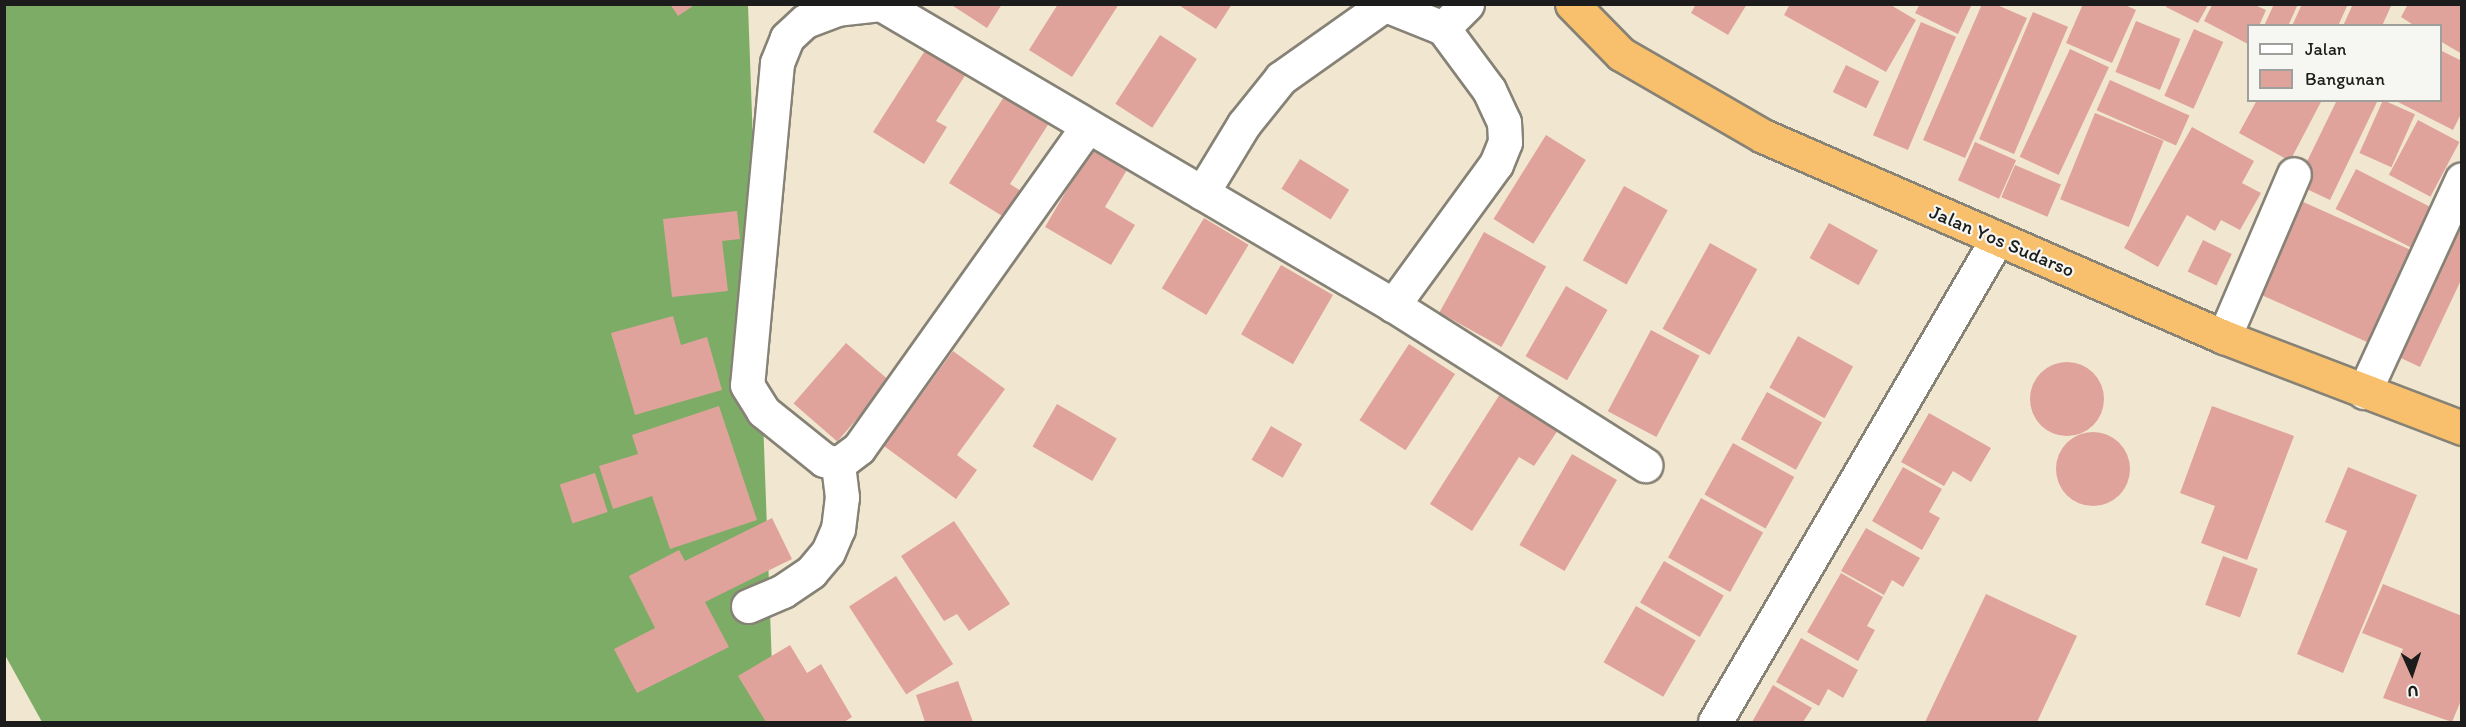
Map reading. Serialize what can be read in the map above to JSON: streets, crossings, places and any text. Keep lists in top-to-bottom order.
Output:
{
  "streets": {
    "highway": ["Jalan Yos Sudarso"]
  },
  "legend": ["Jalan", "Bangunan"],
  "north": "bottom"
}
